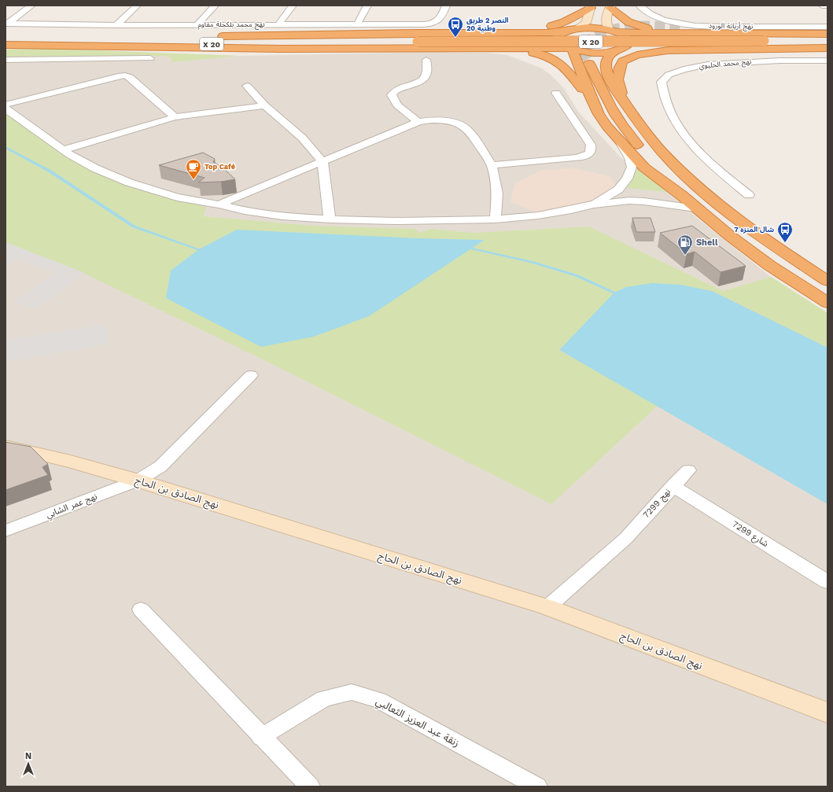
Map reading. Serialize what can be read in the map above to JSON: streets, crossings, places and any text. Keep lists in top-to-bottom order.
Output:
{
  "streets": {
    "highway": ["X 20"],
    "street": [
      "نهج محمد بلكحلة مقاوم",
      "نهج أريانة الورود",
      "نهج محمد الحليوي",
      "نهج الصادق بن الحاج",
      "نهج 7299",
      "نهج عمر الشابي",
      "شارع 7299",
      "زنقة عبد العزيز الثعالبي"
    ]
  },
  "crossings": [
    ["نهج الصادق بن الحاج", "نهج 7299"],
    ["نهج الصادق بن الحاج", "نهج عمر الشابي"],
    ["نهج 7299", "شارع 7299"]
  ],
  "places": {
    "bus stop": ["النصر 2 طريق وطنية 20", "شال المنزه 7"],
    "cafe": ["Top Café"],
    "fuel station": ["Shell"]
  },
  "north": "top"
}
